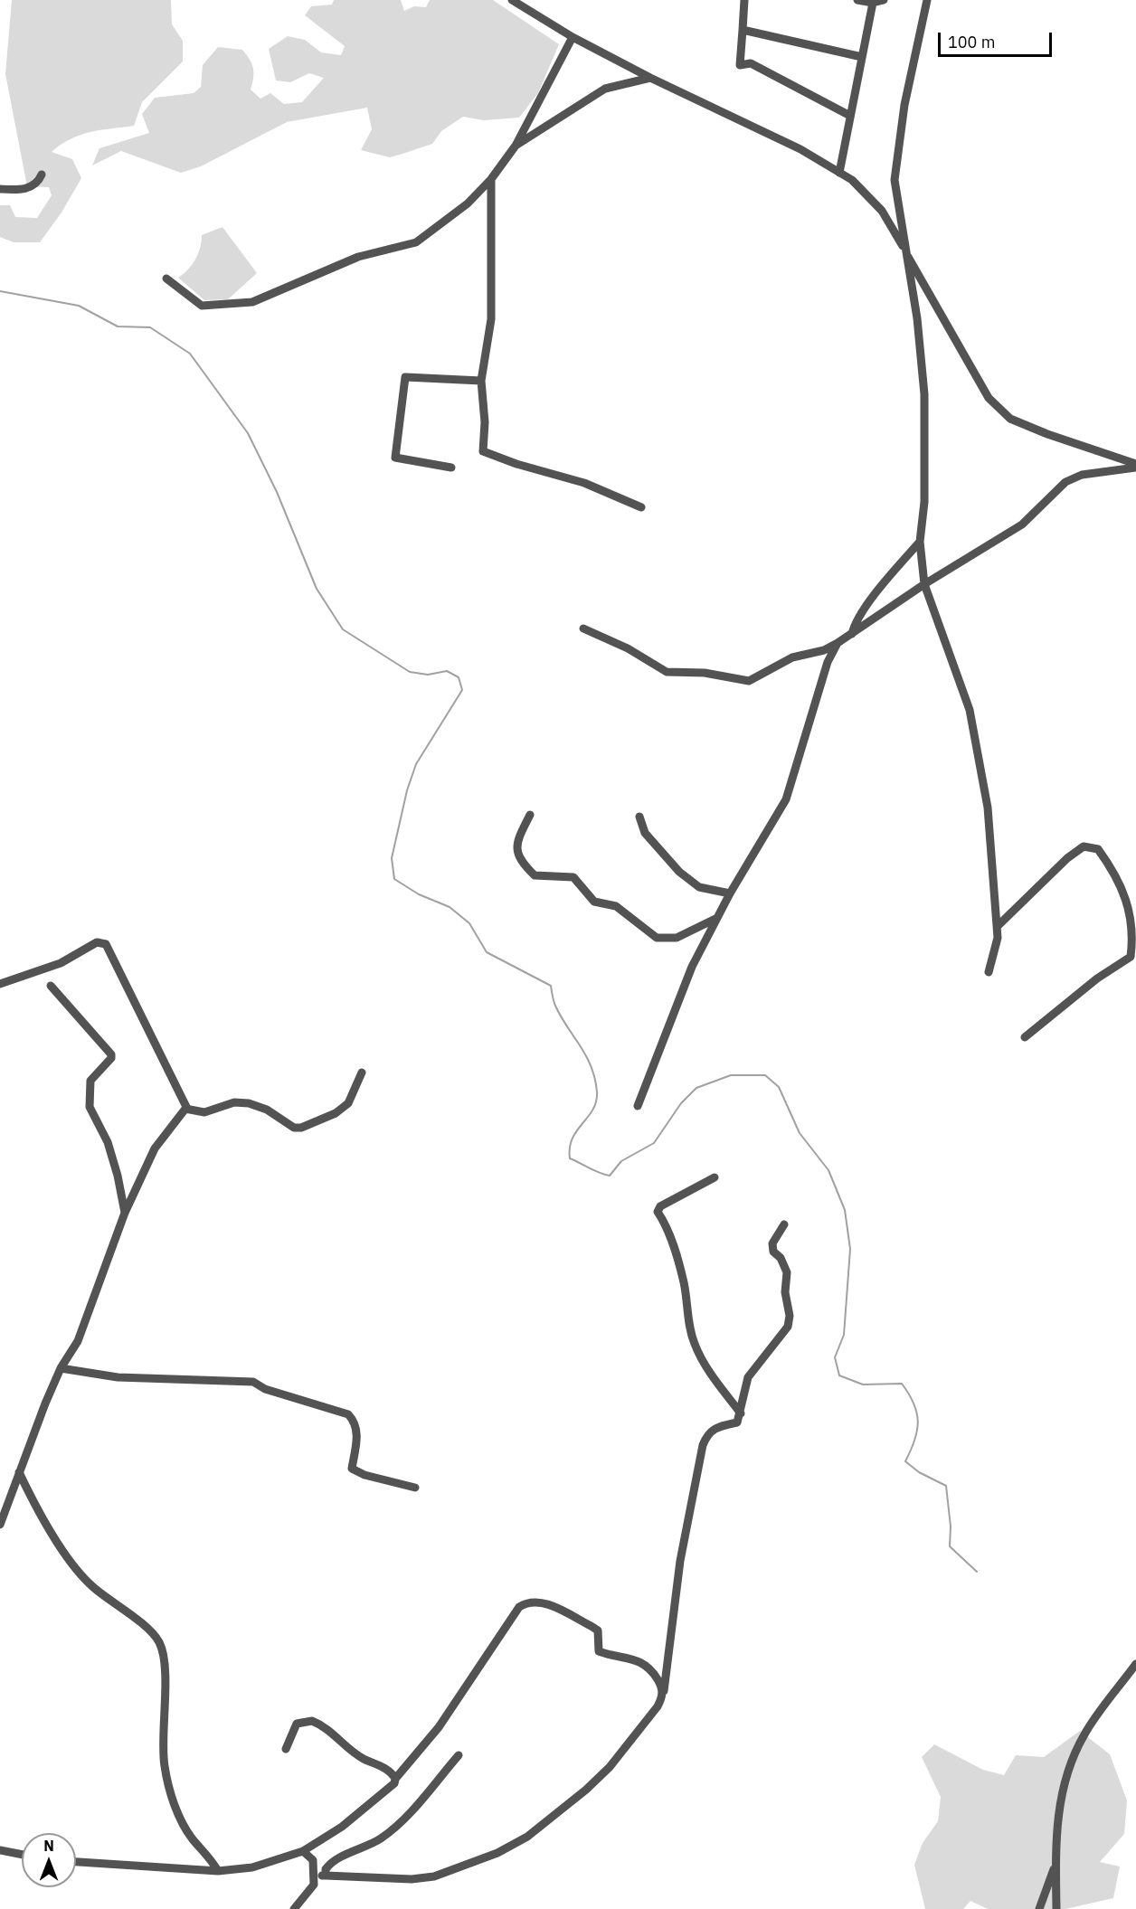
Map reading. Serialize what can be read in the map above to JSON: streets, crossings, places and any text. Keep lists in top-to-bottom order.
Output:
{
  "scale_bar": "100 m",
  "north": "top"
}
